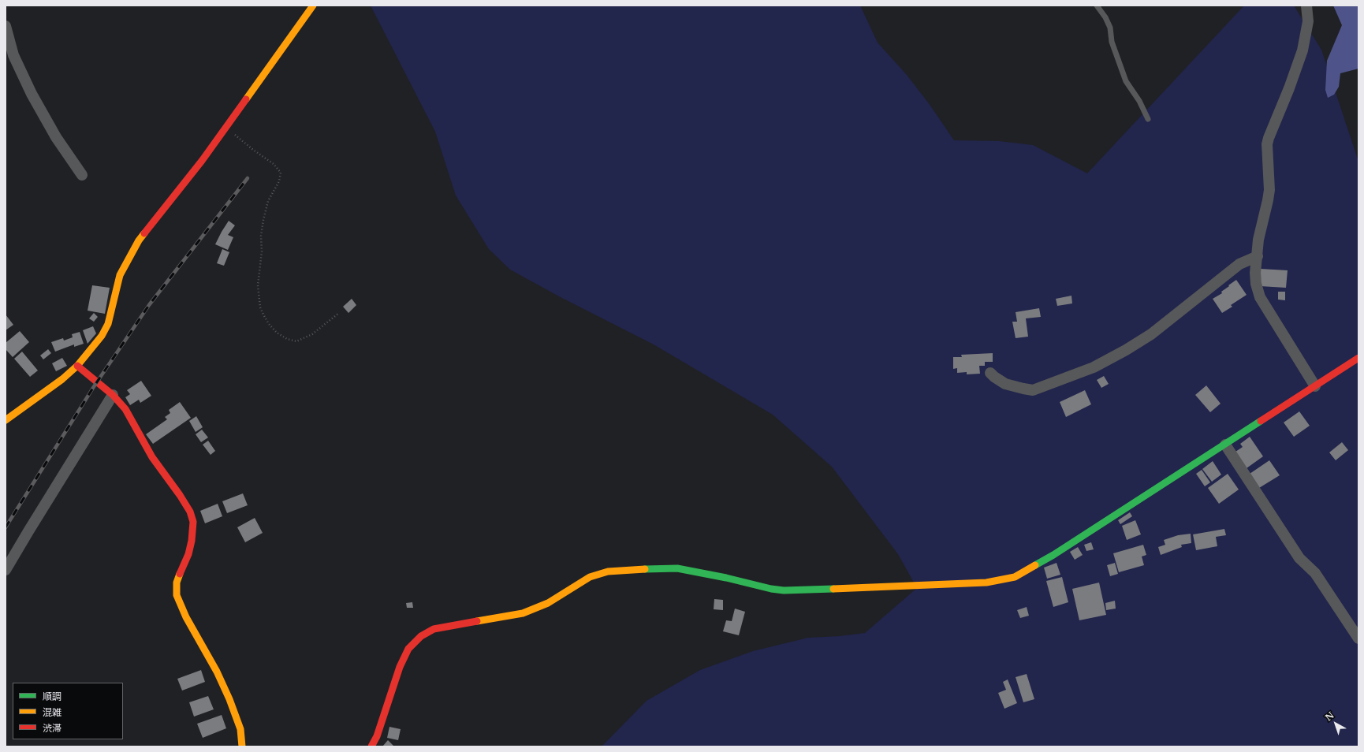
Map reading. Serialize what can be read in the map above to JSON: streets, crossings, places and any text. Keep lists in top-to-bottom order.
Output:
{
  "legend": ["順調", "混雑", "渋滞"],
  "north": "top left"
}
